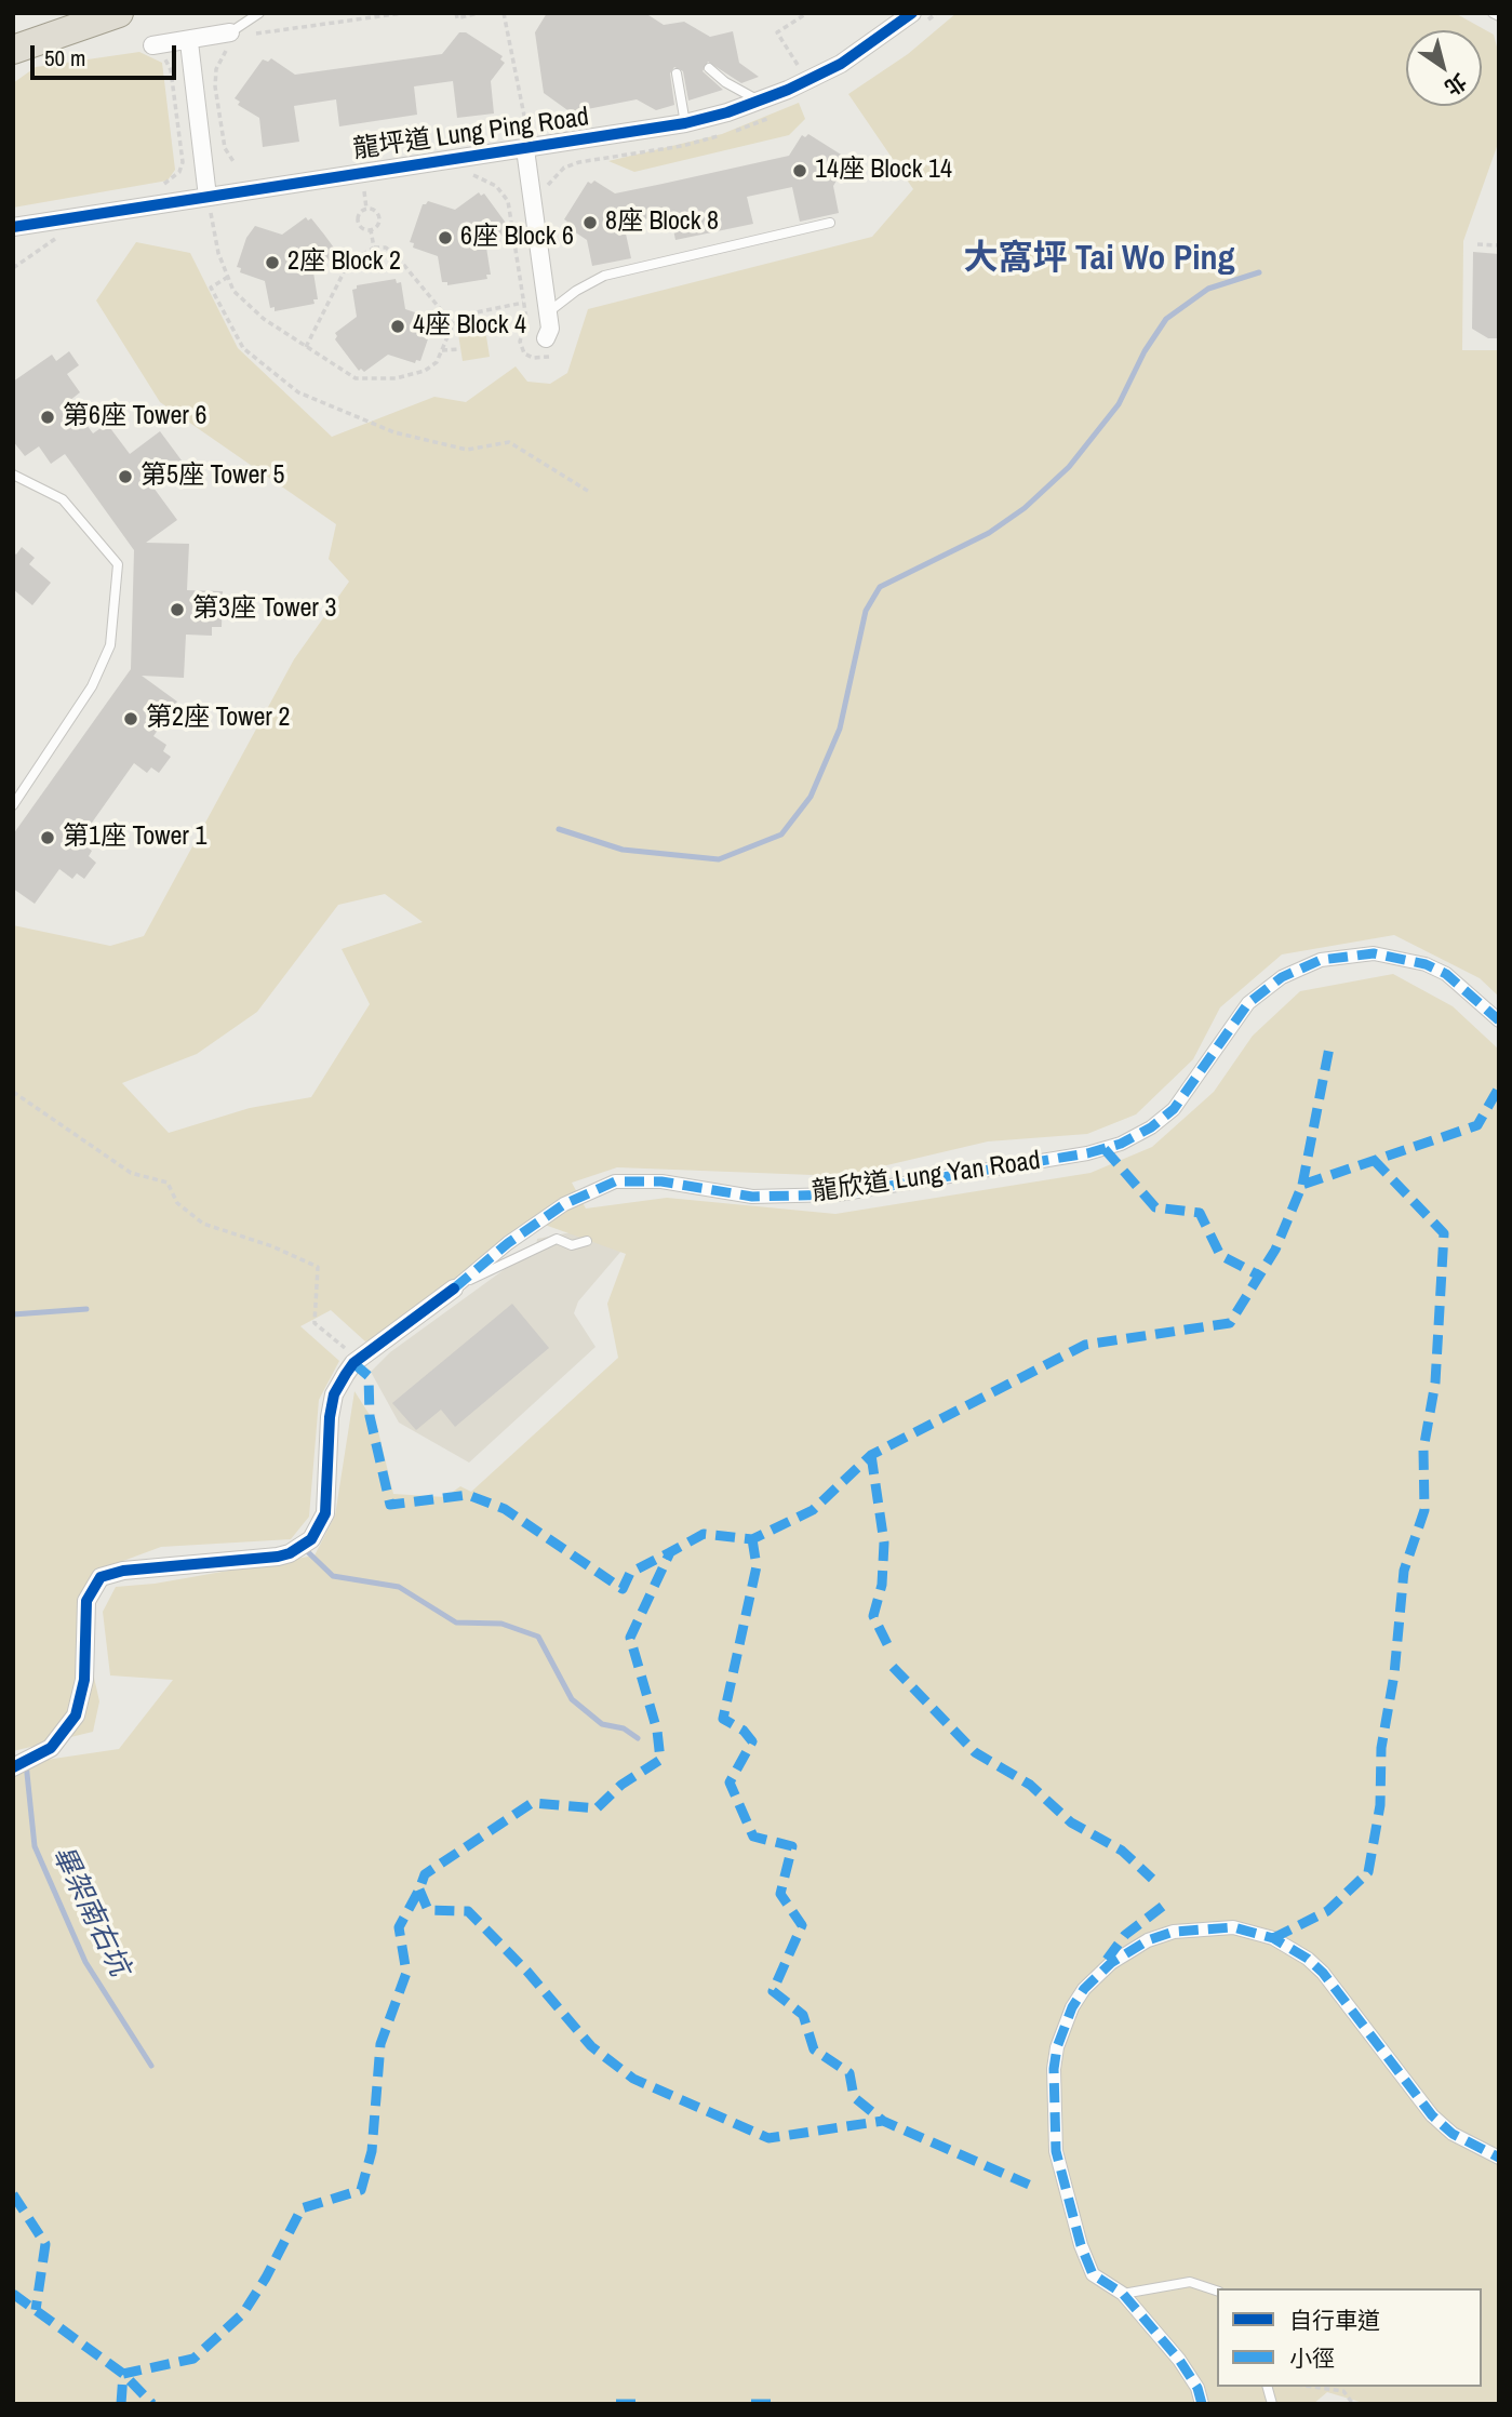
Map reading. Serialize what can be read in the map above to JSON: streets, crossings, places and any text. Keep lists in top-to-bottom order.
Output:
{
  "streets": {
    "street": ["龍坪道 Lung Ping Road", "龍欣道 Lung Yan Road"]
  },
  "districts": ["大窩坪 Tai Wo Ping"],
  "water": ["畢架南右坑"],
  "places": [
    "14座 Block 14",
    "8座 Block 8",
    "6座 Block 6",
    "2座 Block 2",
    "4座 Block 4",
    "第6座 Tower 6",
    "第5座 Tower 5",
    "第3座 Tower 3",
    "第2座 Tower 2",
    "第1座 Tower 1"
  ],
  "legend": ["自行車道", "小徑"],
  "scale_bar": "50 m",
  "north": "bottom right"
}
